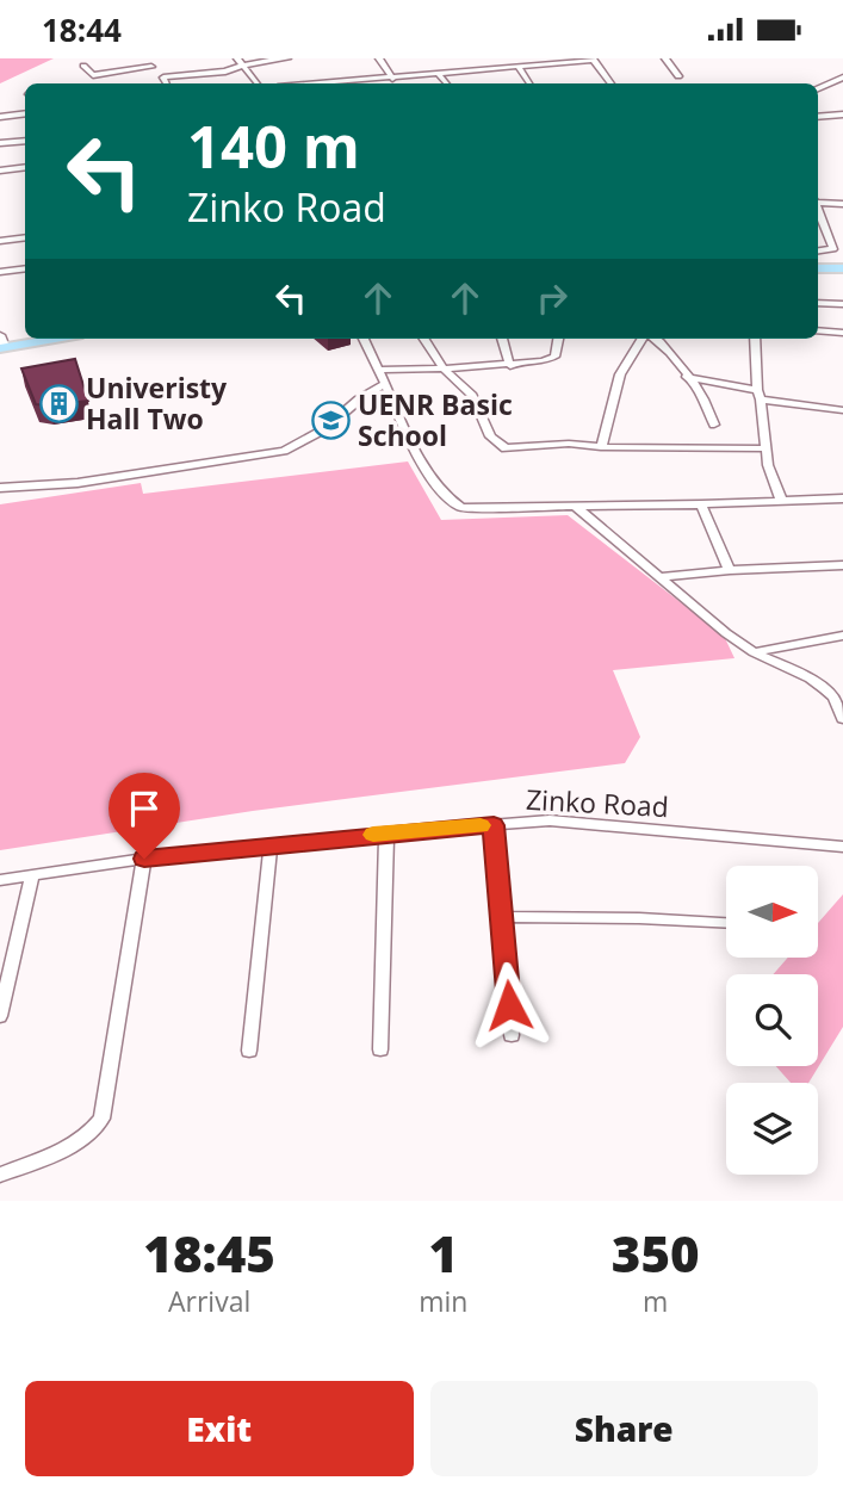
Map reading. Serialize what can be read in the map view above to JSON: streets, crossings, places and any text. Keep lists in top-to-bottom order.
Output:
{
  "streets": {
    "street": ["Zinko Road"]
  },
  "places": {
    "building": ["Univeristy Hall Two"],
    "school or university": ["UENR Basic School"]
  },
  "north": "right",
  "page": {
    "status": "18:44",
    "turn": ["140 m", "Zinko Road"],
    "eta": [
      "18:45",
      "Arrival",
      "1",
      "min",
      "350",
      "m"
    ],
    "buttons": ["Exit", "Share"]
  }
}
